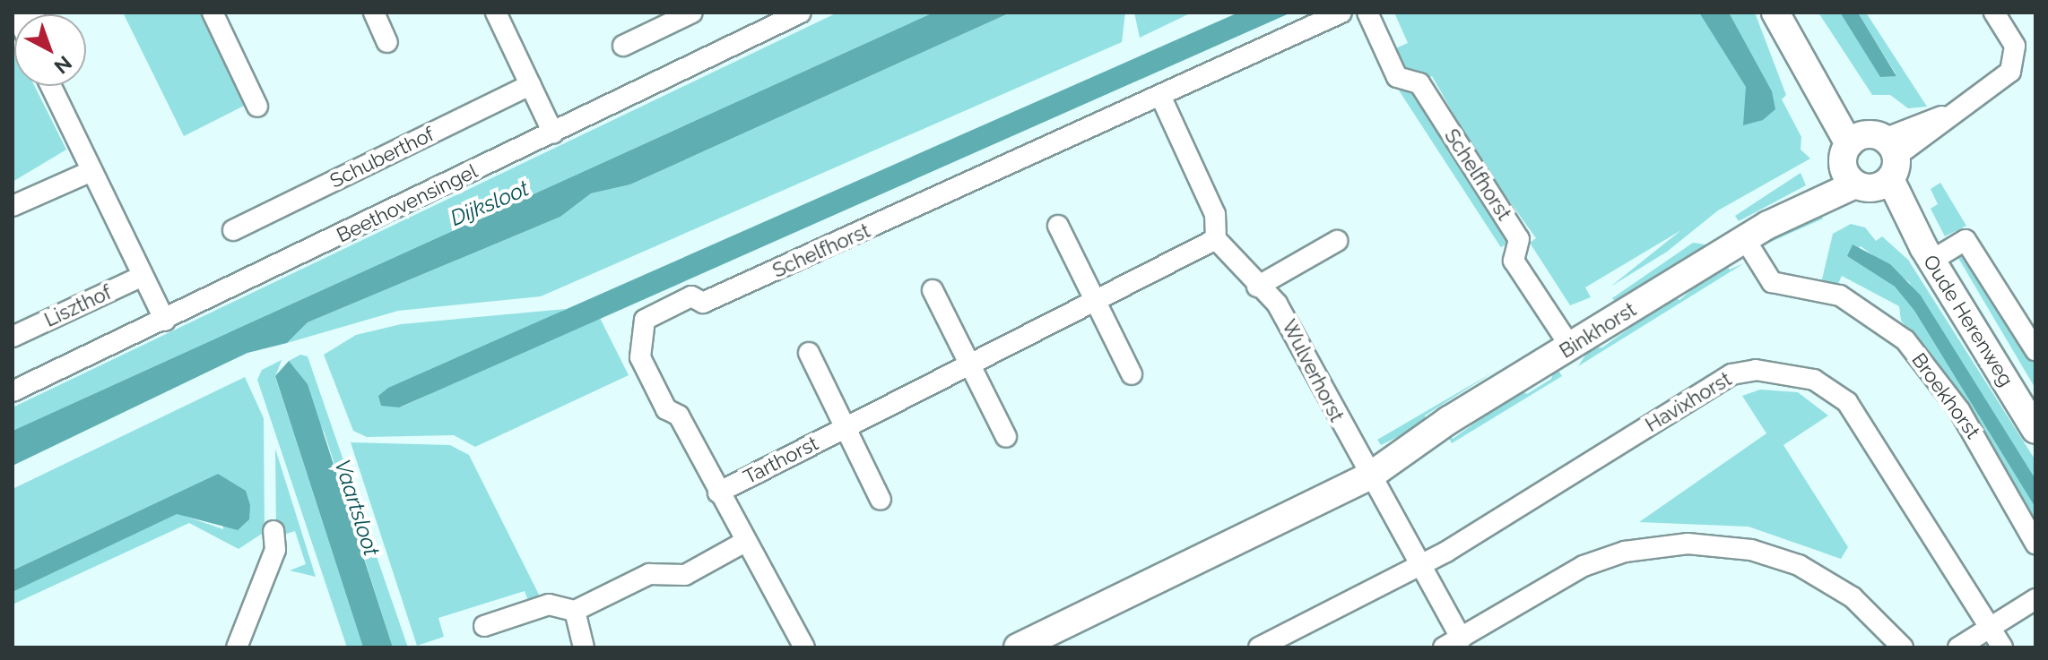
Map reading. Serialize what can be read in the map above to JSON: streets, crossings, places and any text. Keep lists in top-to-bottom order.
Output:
{
  "streets": {
    "street": [
      "Schuberthof",
      "Schelfhorst",
      "Beethovensingel",
      "Liszthof",
      "Oude Herenweg",
      "Binkhorst",
      "Wulverhorst",
      "Broekhorst",
      "Havixhorst",
      "Tarthorst"
    ]
  },
  "crossings": [
    ["Schelfhorst", "Binkhorst"],
    ["Schelfhorst", "Tarthorst"],
    ["Oude Herenweg", "Binkhorst"],
    ["Binkhorst", "Wulverhorst"],
    ["Binkhorst", "Broekhorst"],
    ["Wulverhorst", "Tarthorst"]
  ],
  "water": ["Dijksloot", "Vaartsloot"],
  "north": "bottom right"
}
